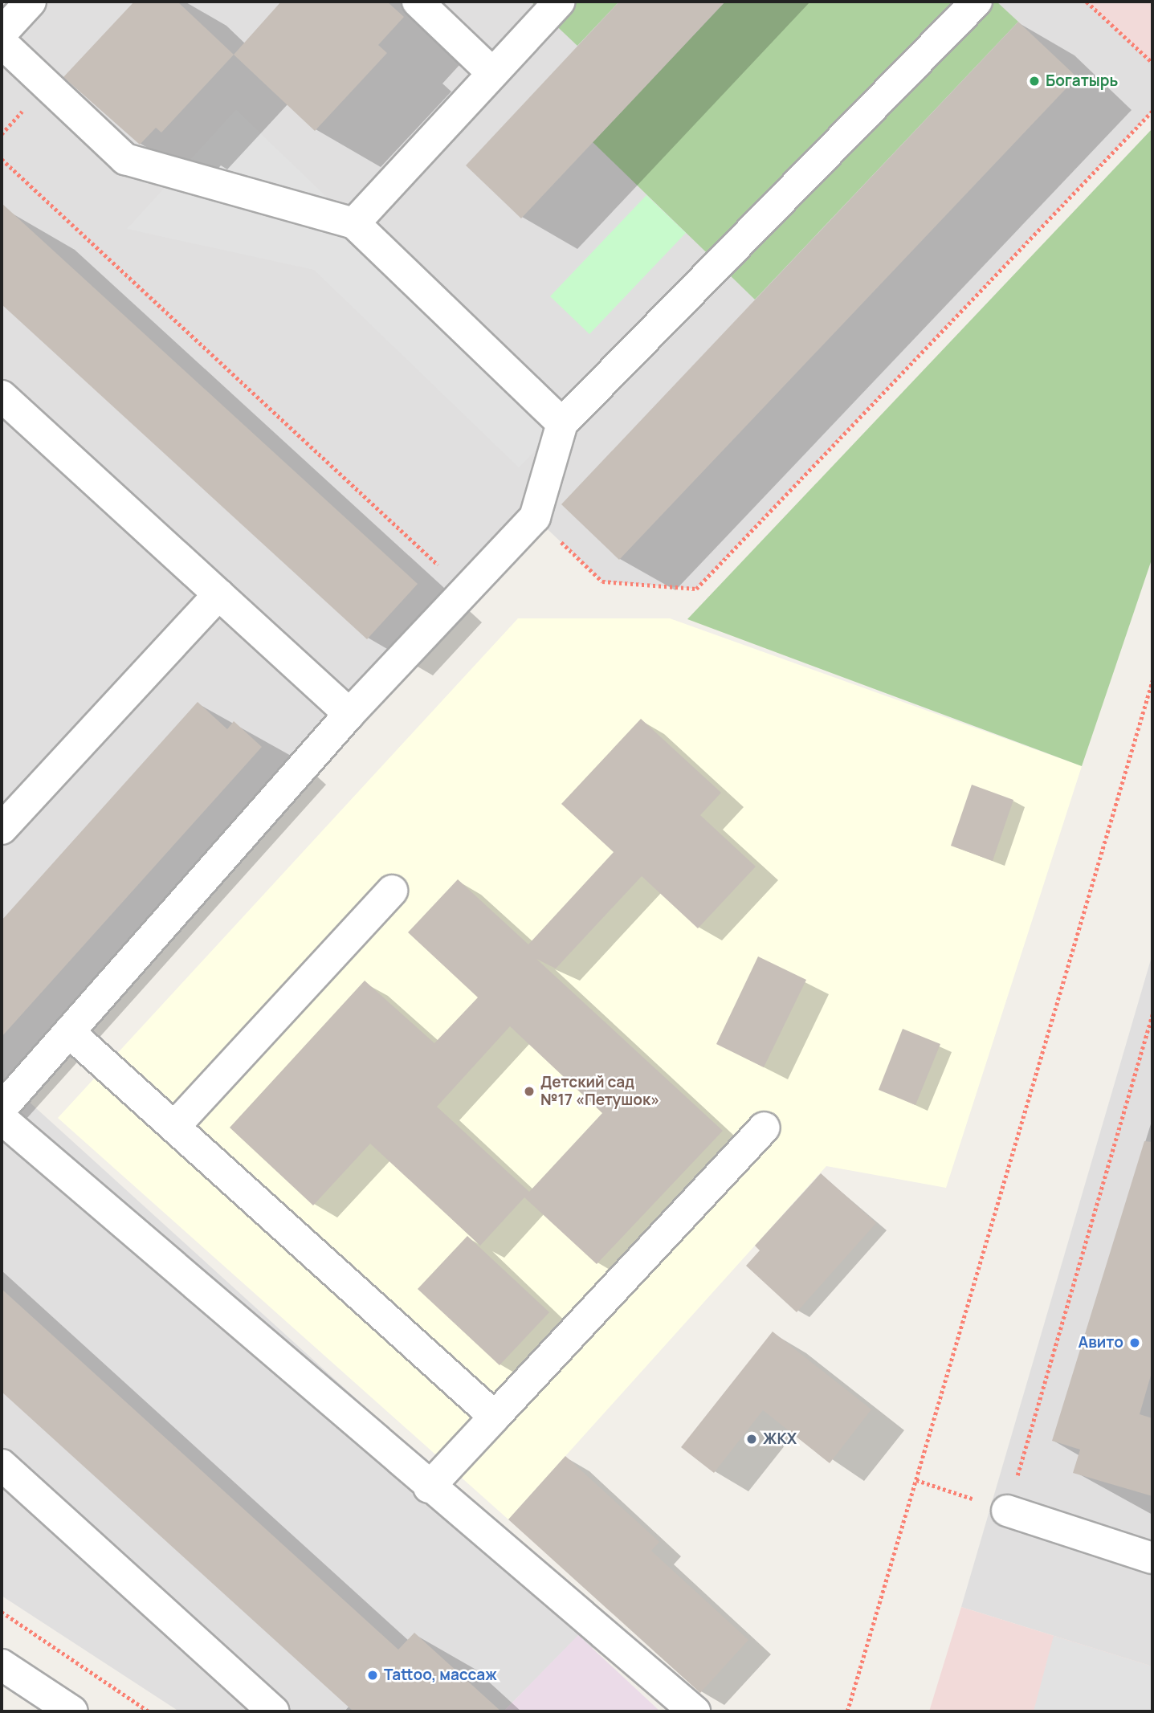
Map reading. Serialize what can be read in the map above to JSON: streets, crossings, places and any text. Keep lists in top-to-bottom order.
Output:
{
  "places": [
    "Богатырь",
    "Детский сад №17 «Петушок»",
    "Авито",
    "ЖКХ",
    "Tattoo, массаж"
  ]
}
